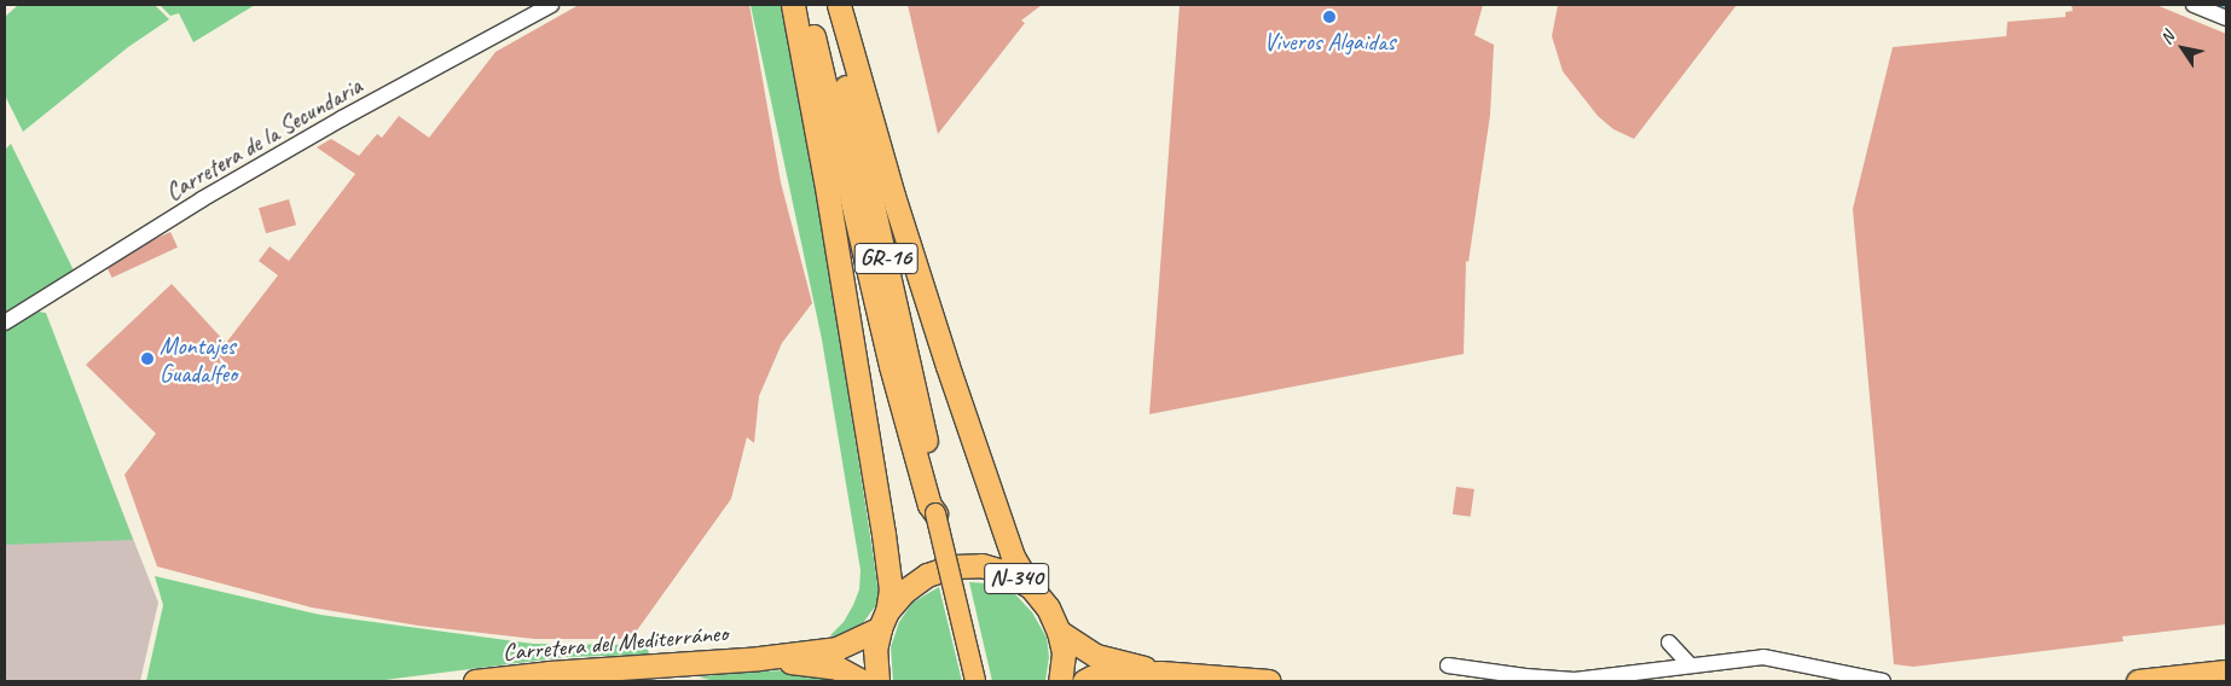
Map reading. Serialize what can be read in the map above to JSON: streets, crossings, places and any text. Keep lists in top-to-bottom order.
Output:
{
  "streets": {
    "highway": ["GR-16", "N-340", "Carretera del Mediterráneo"],
    "street": ["Carretera de la Secundaria"]
  },
  "crossings": [
    ["N-340", "Carretera del Mediterráneo"]
  ],
  "places": ["Viveros Algaidas", "Montajes Guadalfeo"],
  "north": "top left"
}
